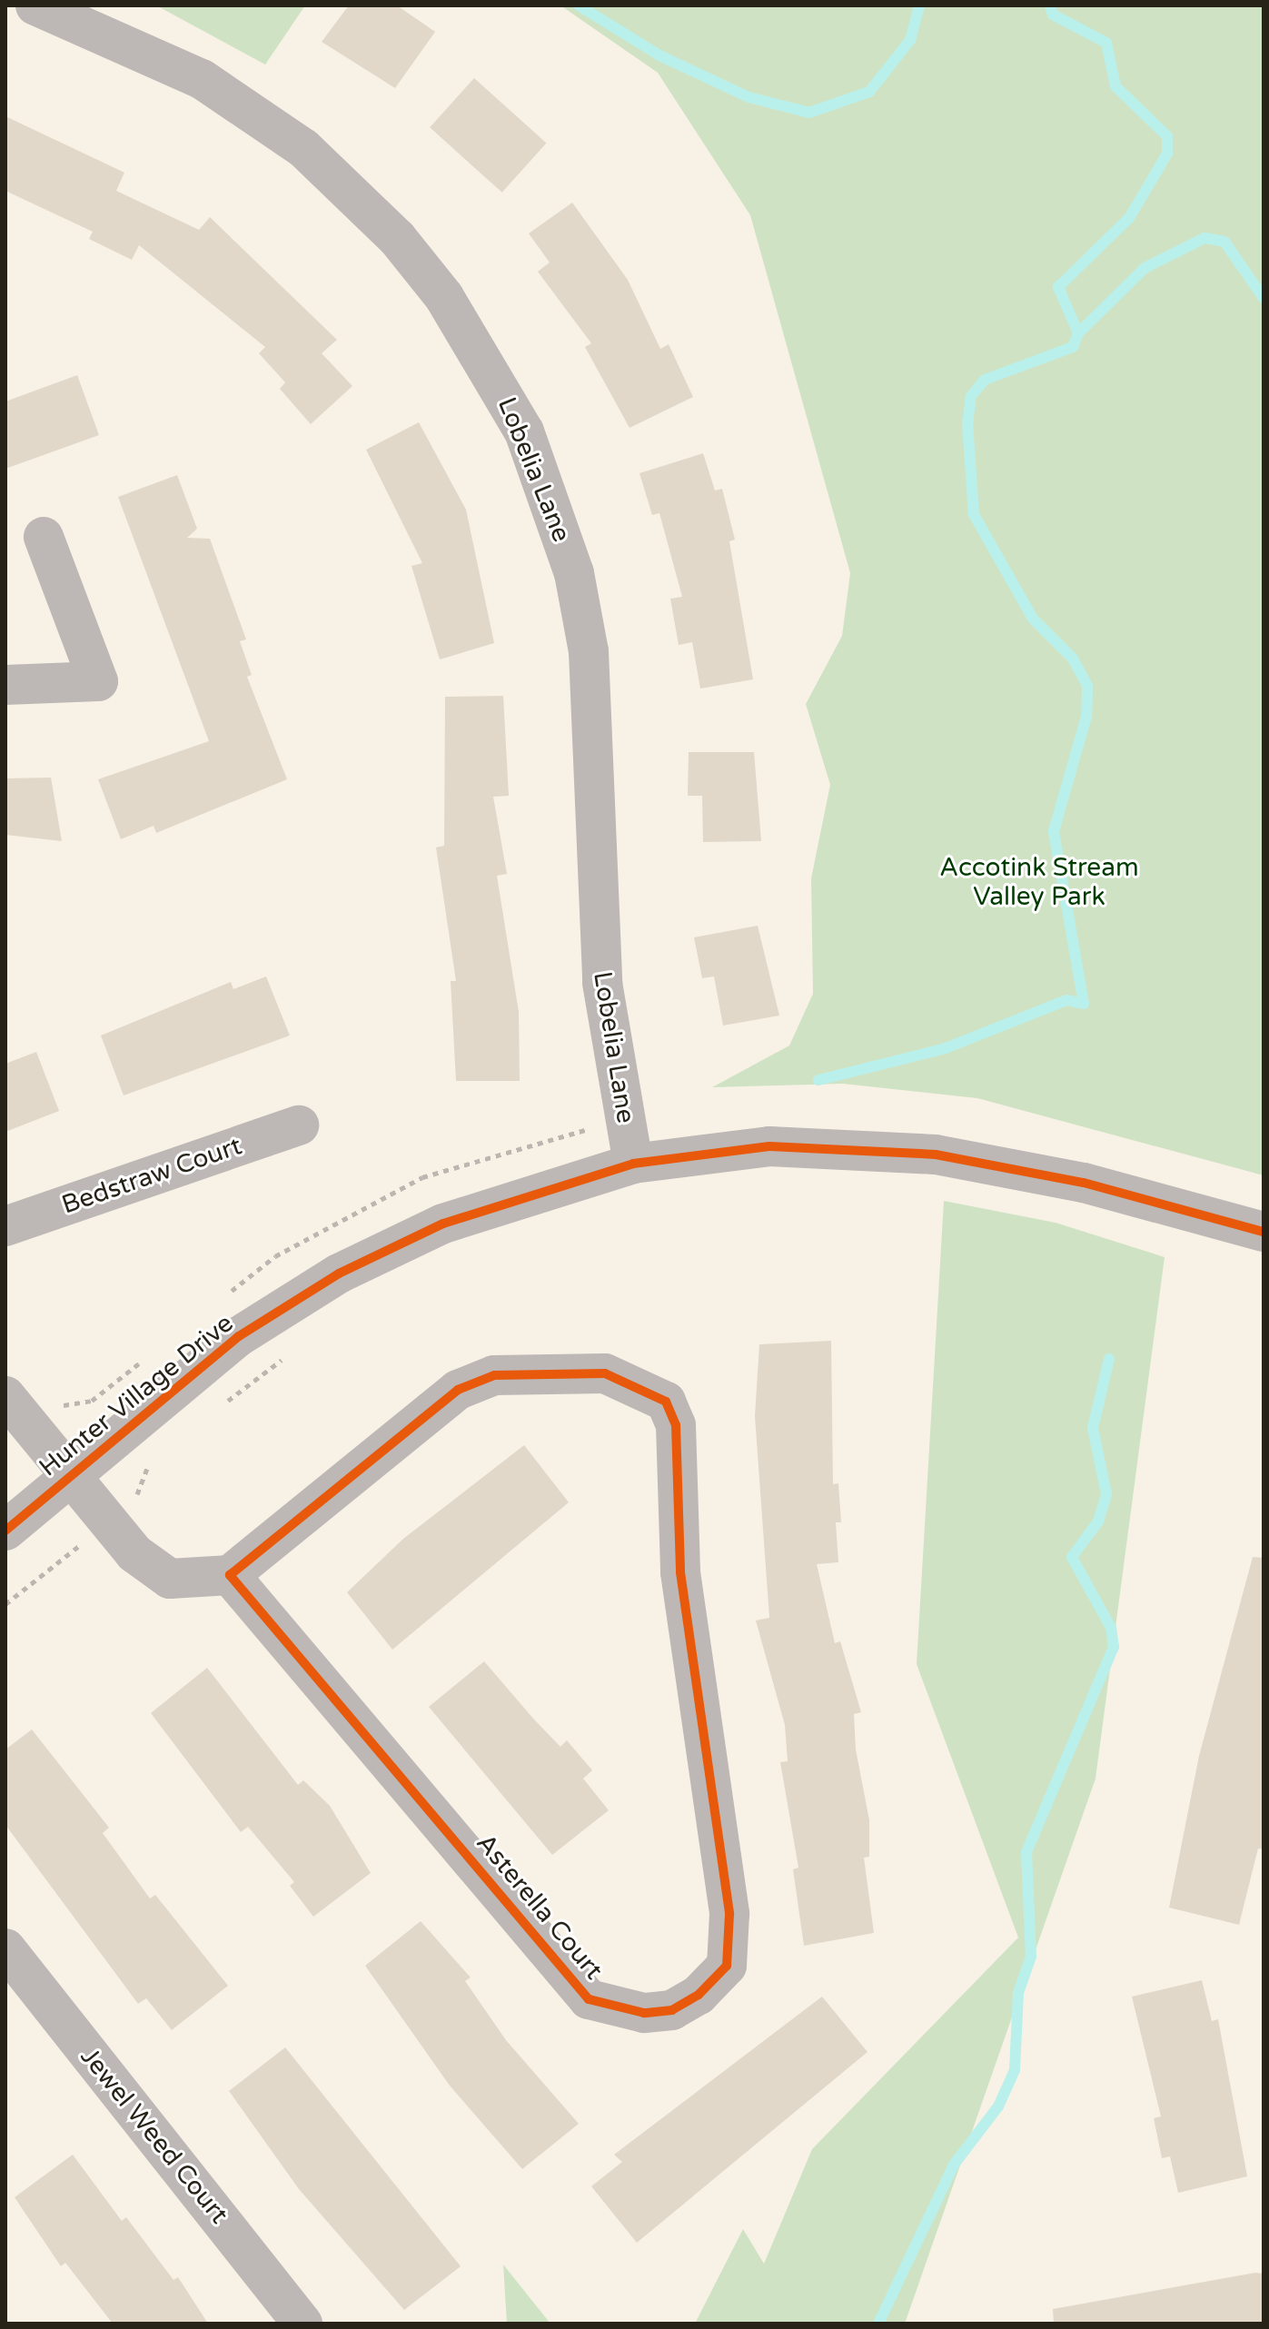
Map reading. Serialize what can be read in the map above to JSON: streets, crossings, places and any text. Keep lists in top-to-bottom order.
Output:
{
  "streets": {
    "street": [
      "Lobelia Lane",
      "Bedstraw Court",
      "Hunter Village Drive",
      "Asterella Court",
      "Jewel Weed Court"
    ]
  },
  "crossings": [
    ["Lobelia Lane", "Hunter Village Drive"]
  ],
  "parks": ["Accotink Stream Valley Park"]
}
